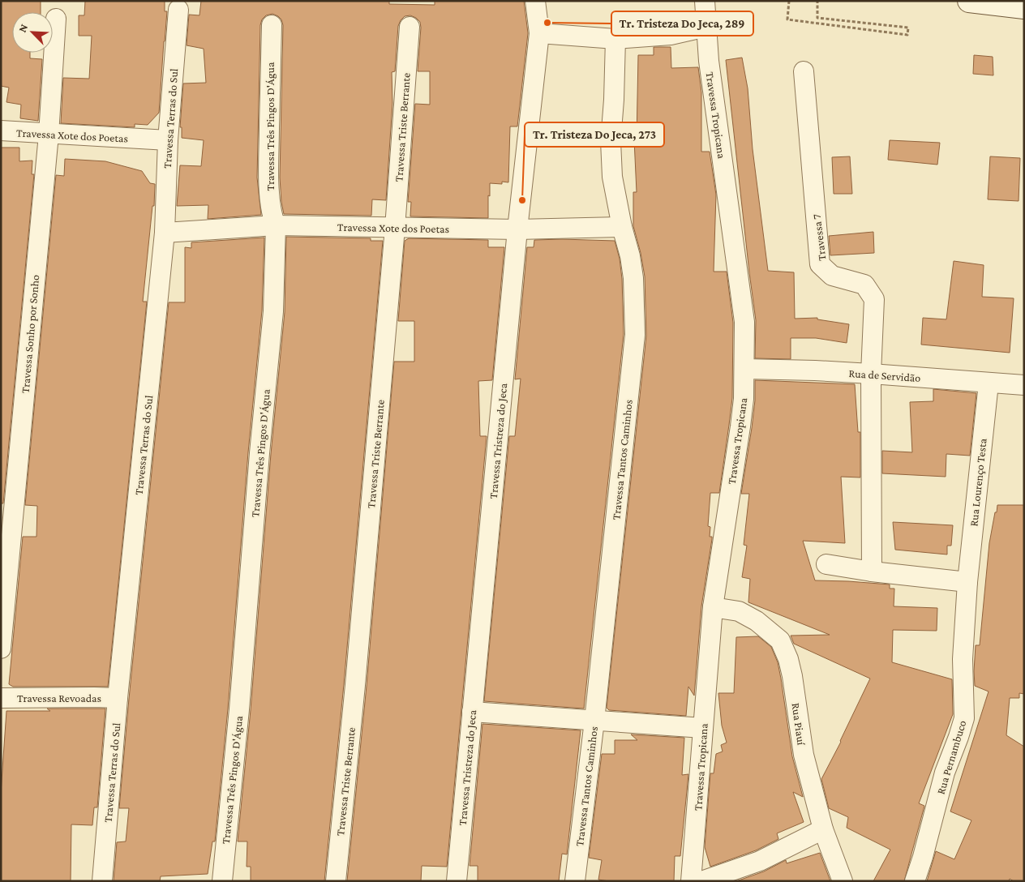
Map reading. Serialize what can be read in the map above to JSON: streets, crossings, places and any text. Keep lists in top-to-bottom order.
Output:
{
  "streets": {
    "street": [
      "Travessa Tropicana",
      "Travessa Terras do Sul",
      "Travessa Três Pingos D'Água",
      "Travessa Triste Berrante",
      "Travessa Xote dos Poetas",
      "Travessa 7",
      "Travessa Sonho por Sonho",
      "Rua de Servidão",
      "Travessa Tristreza do Jeca",
      "Travessa Tantos Caminhos",
      "Rua Lourenço Testa",
      "Travessa Revoadas",
      "Rua Piauí",
      "Rua Pernambuco"
    ]
  },
  "crossings": [
    ["Travessa Tropicana", "Rua de Servidão"],
    ["Travessa Tropicana", "Rua Piauí"],
    ["Travessa Terras do Sul", "Travessa Xote dos Poetas"],
    ["Travessa Terras do Sul", "Travessa Revoadas"],
    ["Travessa Três Pingos D'Água", "Travessa Xote dos Poetas"],
    ["Travessa Triste Berrante", "Travessa Xote dos Poetas"],
    ["Travessa Xote dos Poetas", "Travessa Sonho por Sonho"],
    ["Travessa Xote dos Poetas", "Travessa Tristreza do Jeca"],
    ["Travessa Xote dos Poetas", "Travessa Tantos Caminhos"],
    ["Travessa 7", "Rua de Servidão"],
    ["Rua de Servidão", "Rua Lourenço Testa"],
    ["Rua Lourenço Testa", "Rua Pernambuco"]
  ],
  "places": ["Tr. Tristeza Do Jeca, 289", "Tr. Tristeza Do Jeca, 273"],
  "north": "top left"
}
